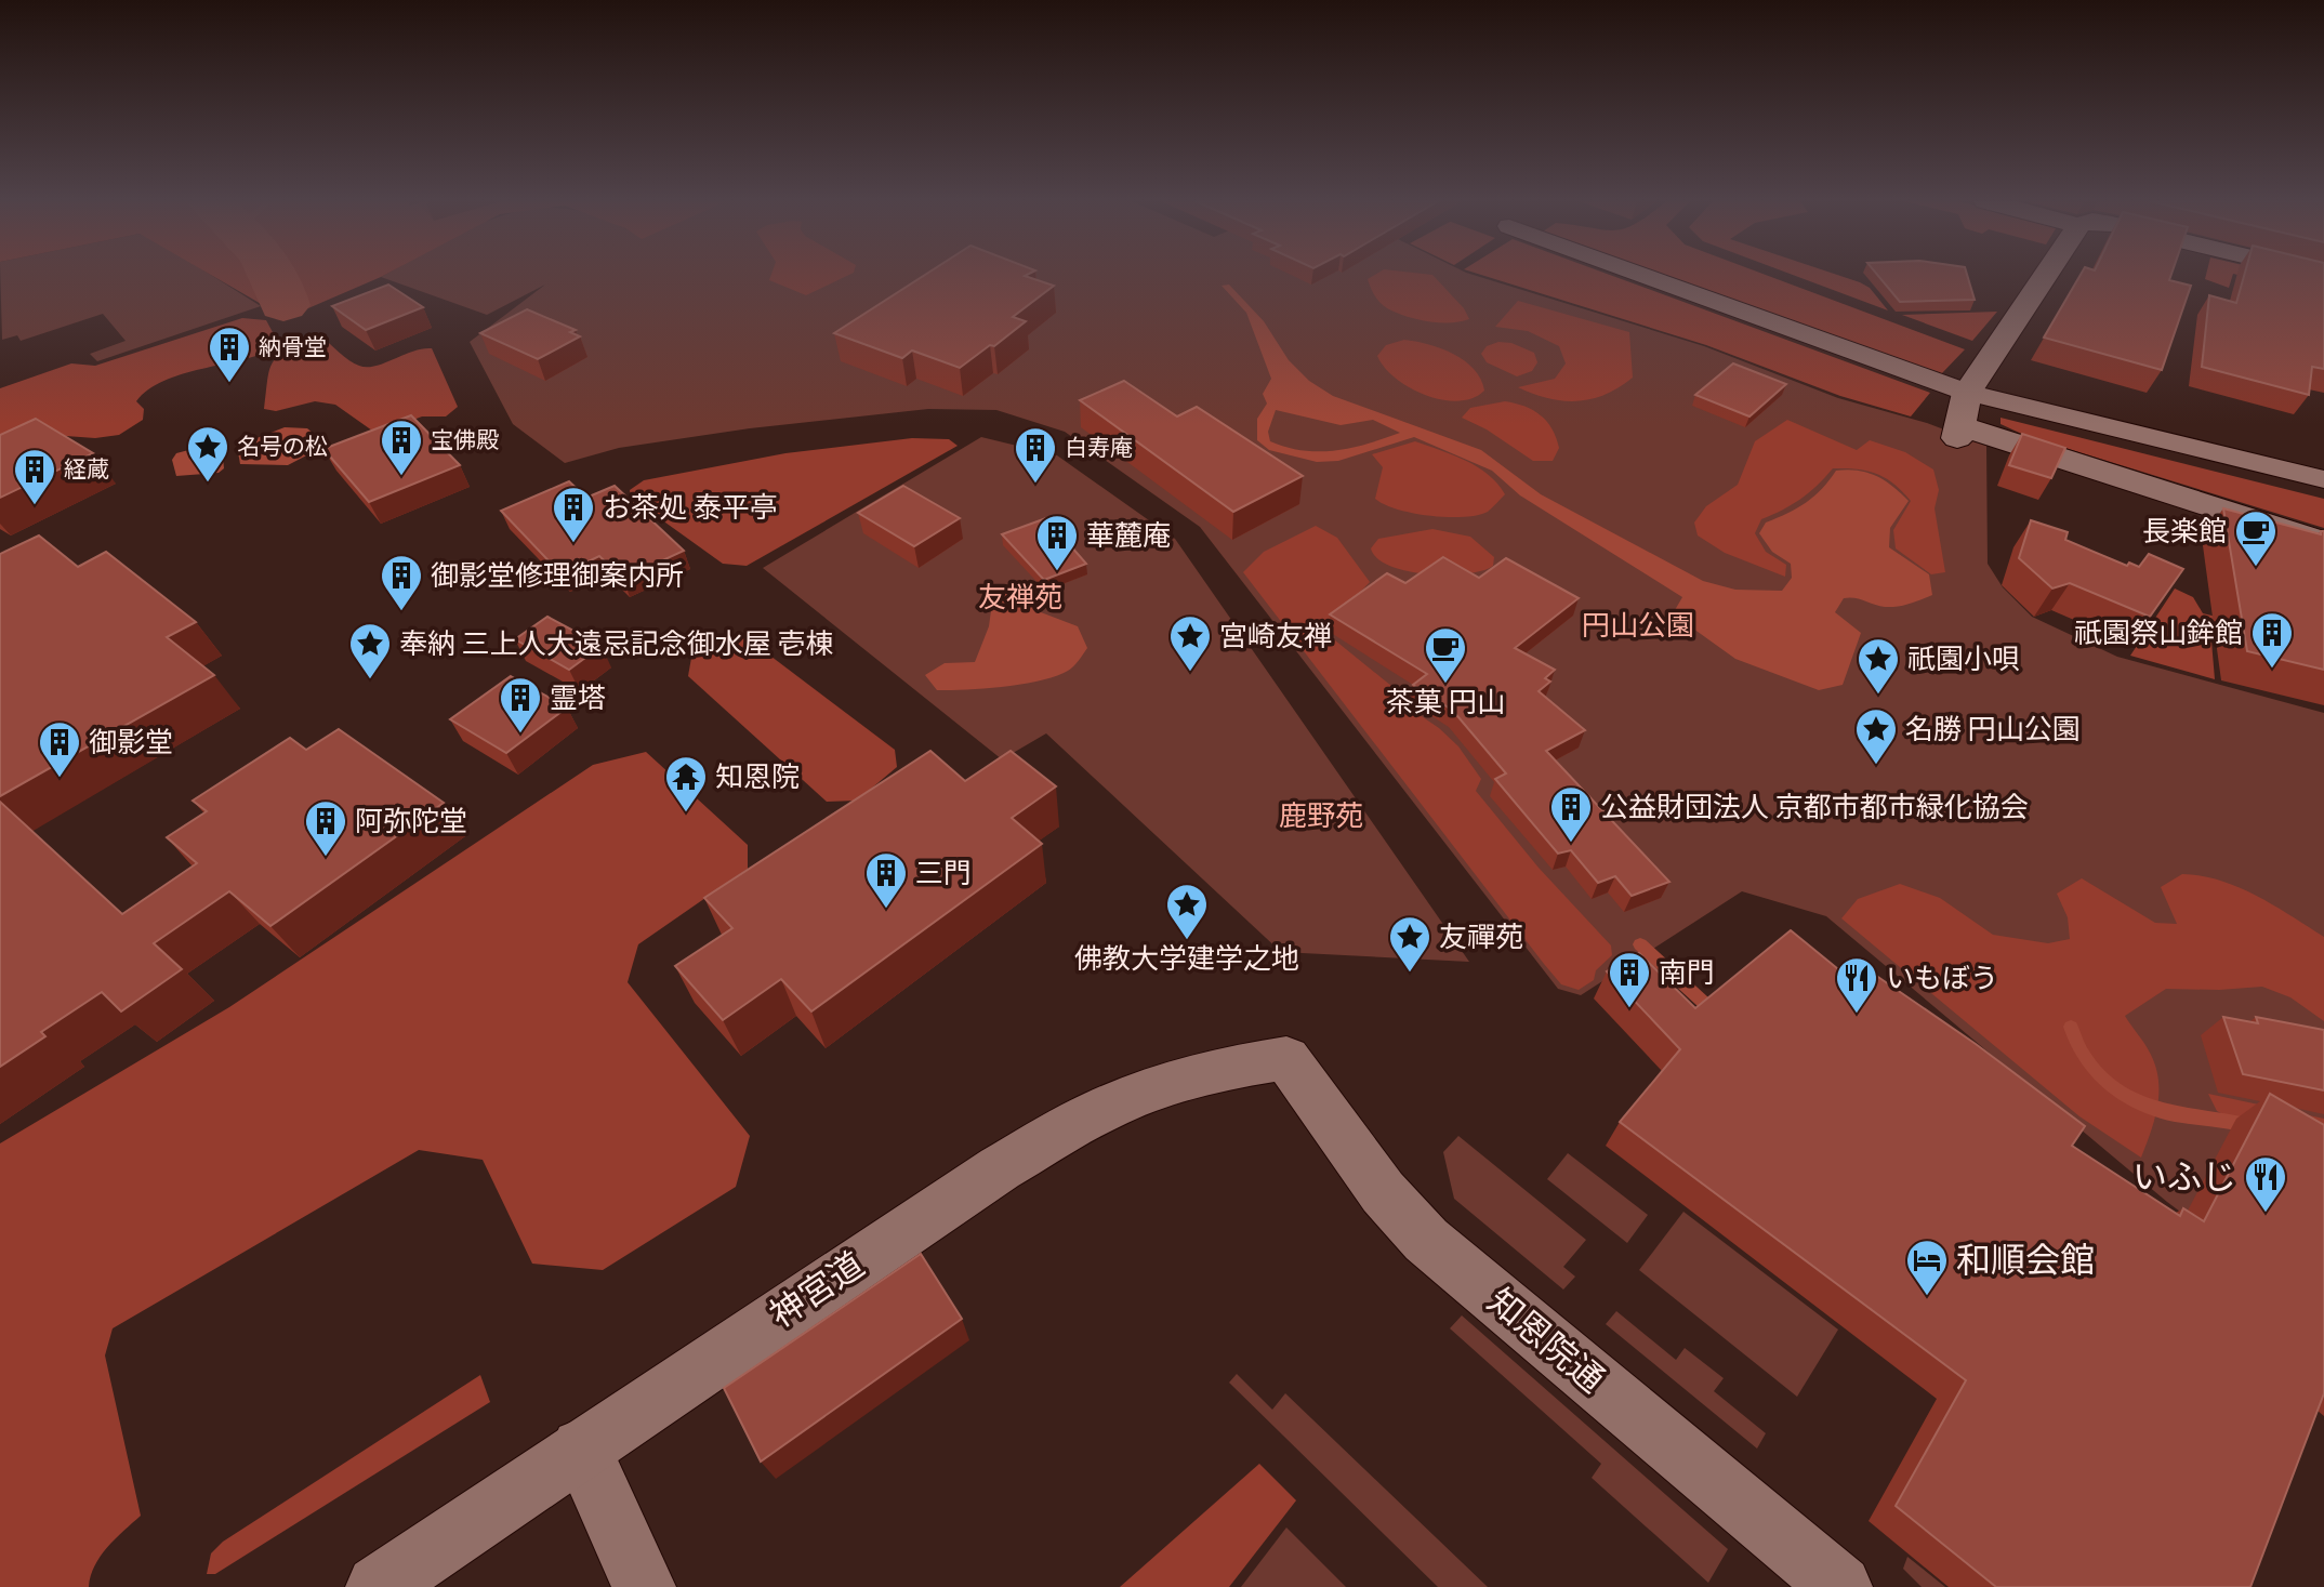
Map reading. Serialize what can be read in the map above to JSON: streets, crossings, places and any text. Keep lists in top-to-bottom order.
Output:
{
  "streets": {
    "street": ["神宮道", "知恩院通"]
  },
  "crossings": [
    ["神宮道", "知恩院通"]
  ],
  "parks": ["友禅苑", "円山公園", "鹿野苑"],
  "places": {
    "building": [
      "納骨堂",
      "宝佛殿",
      "白寿庵",
      "経蔵",
      "お茶処 泰平亭",
      "華麓庵",
      "御影堂修理御案内所",
      "祇園祭山鉾館",
      "霊塔",
      "御影堂",
      "公益財団法人 京都市都市緑化協会",
      "阿弥陀堂",
      "三門",
      "南門"
    ],
    "place": [
      "名号の松",
      "宮崎友禅",
      "奉納 三上人大遠忌記念御水屋 壱棟",
      "祇園小唄",
      "名勝 円山公園",
      "佛教大学建学之地",
      "友禪苑"
    ],
    "cafe": ["長楽館", "茶菓 円山"],
    "temple": ["知恩院"],
    "restaurant": ["いもぼう", "いふじ"],
    "hotel": ["和順会館"]
  }
}
